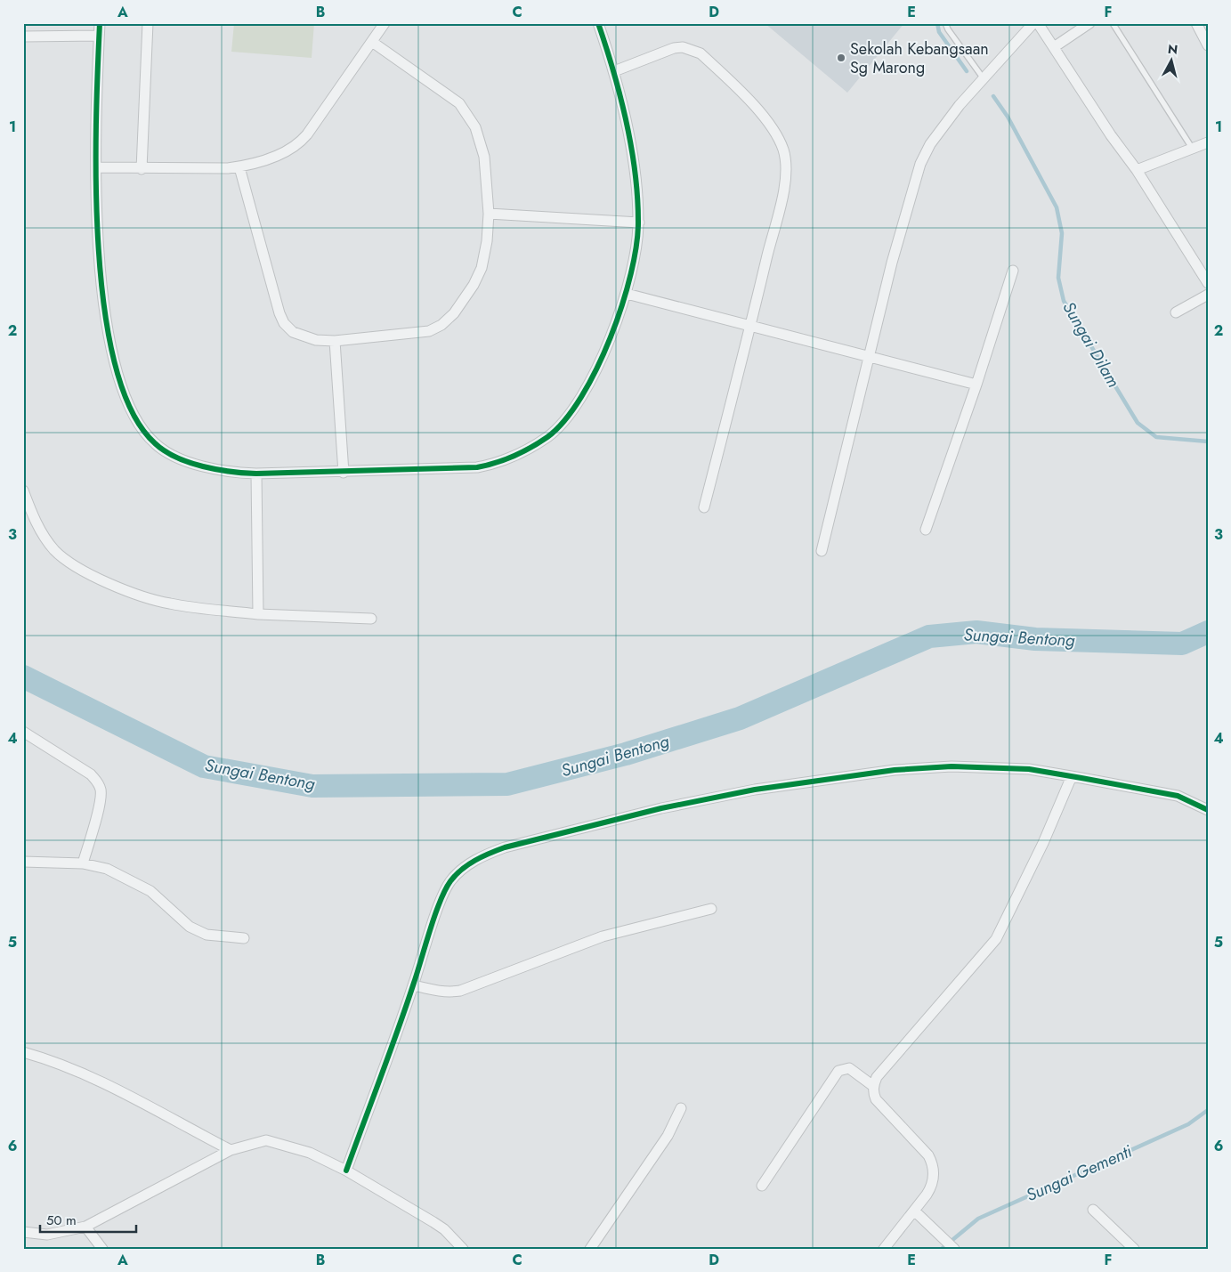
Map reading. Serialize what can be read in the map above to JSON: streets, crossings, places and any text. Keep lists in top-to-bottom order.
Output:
{
  "water": ["Sungai Dilam", "Sungai Bentong", "Sungai Gementi"],
  "places": ["Sekolah Kebangsaan Sg Marong"],
  "scale_bar": "50 m",
  "north": "top",
  "grid": {
    "columns": [
      "A",
      "B",
      "C",
      "D",
      "E",
      "F"
    ],
    "rows": [
      "1",
      "2",
      "3",
      "4",
      "5",
      "6"
    ]
  }
}
